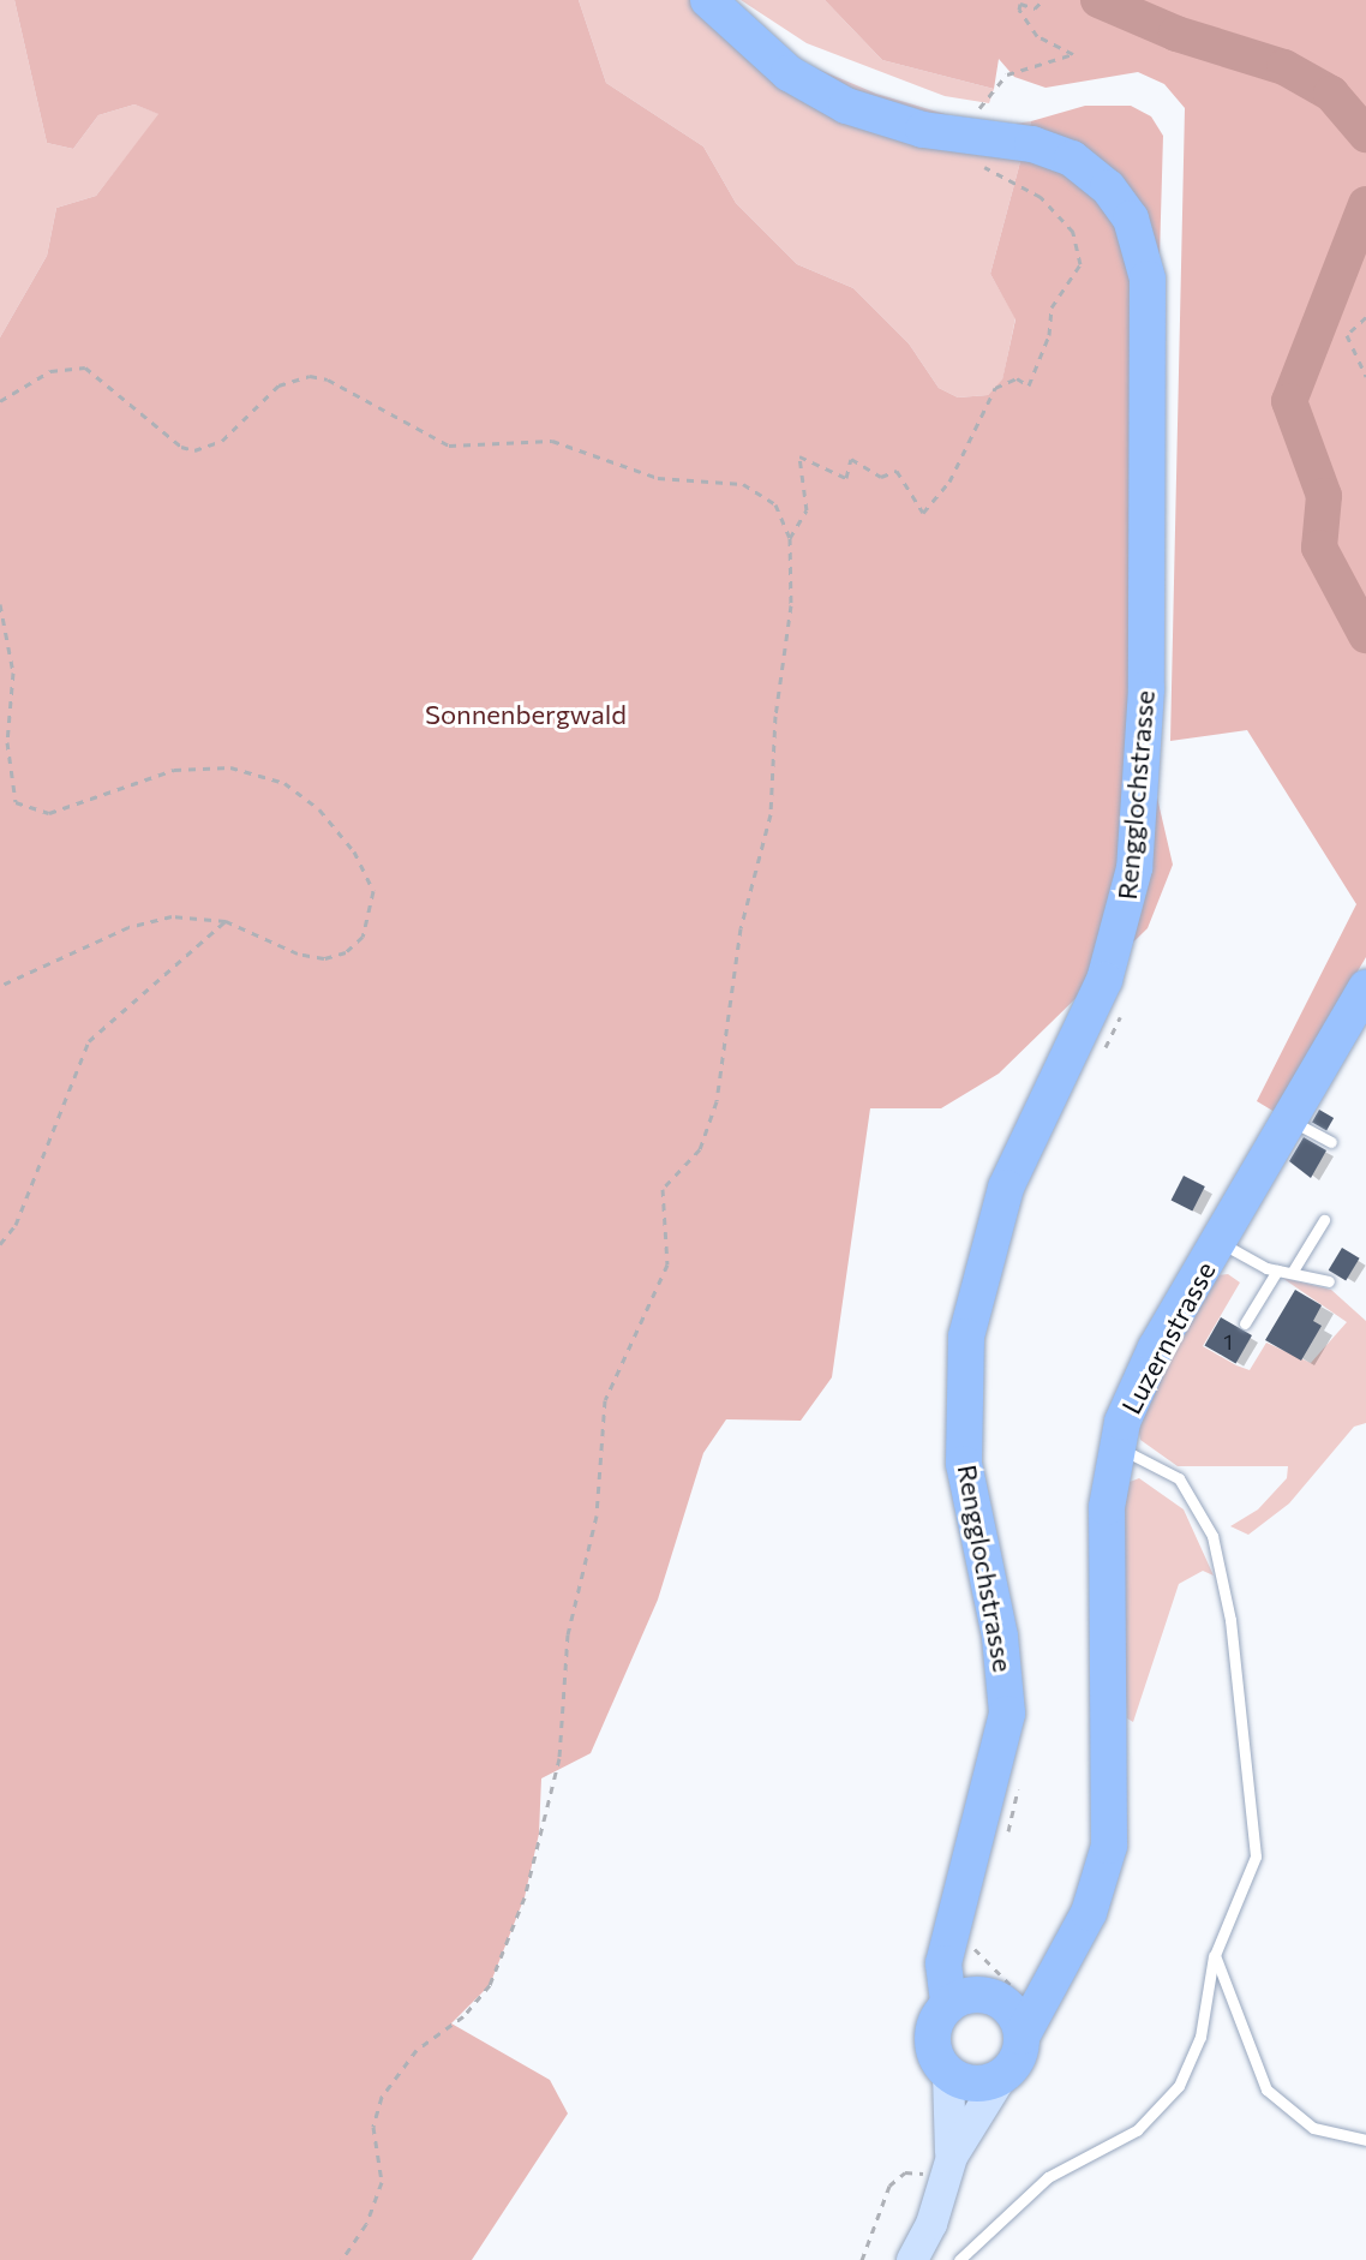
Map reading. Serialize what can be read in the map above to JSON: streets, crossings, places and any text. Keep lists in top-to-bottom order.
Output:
{
  "streets": {
    "main road": ["Rengglochstrasse", "Luzernstrasse"]
  },
  "crossings": [
    ["Rengglochstrasse", "Luzernstrasse"]
  ],
  "parks": ["Sonnenbergwald"],
  "house_numbers": ["1"]
}
